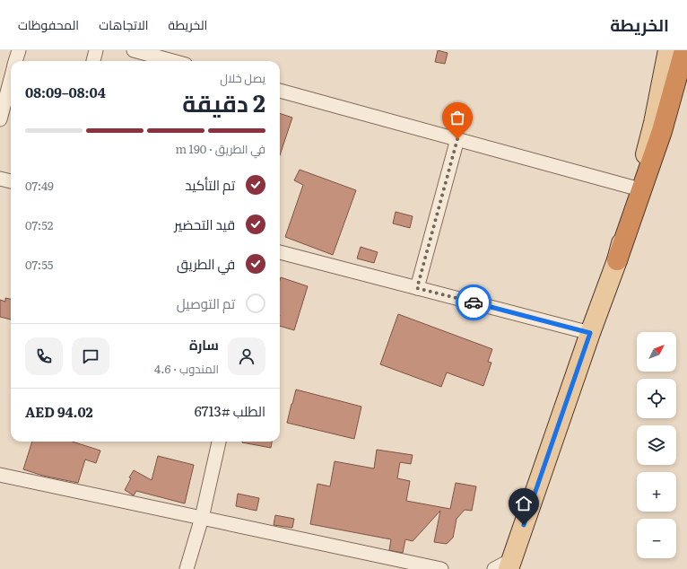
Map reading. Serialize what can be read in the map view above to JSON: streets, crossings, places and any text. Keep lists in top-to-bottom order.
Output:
{
  "north": "top right",
  "page": {
    "header": "الخريطة",
    "nav": ["الخريطة", "الاتجاهات", "المحفوظات"],
    "heading": ["2 دقيقة", "يصل خلال", "08:04–08:09"],
    "panel": [
      "سارة",
      "المندوب · 4.6",
      "الطلب #6713",
      "AED 94.02"
    ],
    "bar": "في الطريق · 190 m",
    "list": [
      ["تم التأكيد", "07:49"],
      ["قيد التحضير", "07:52"],
      ["في الطريق", "07:55"],
      "تم التوصيل"
    ],
    "map_buttons": ["+", "−"]
  }
}
